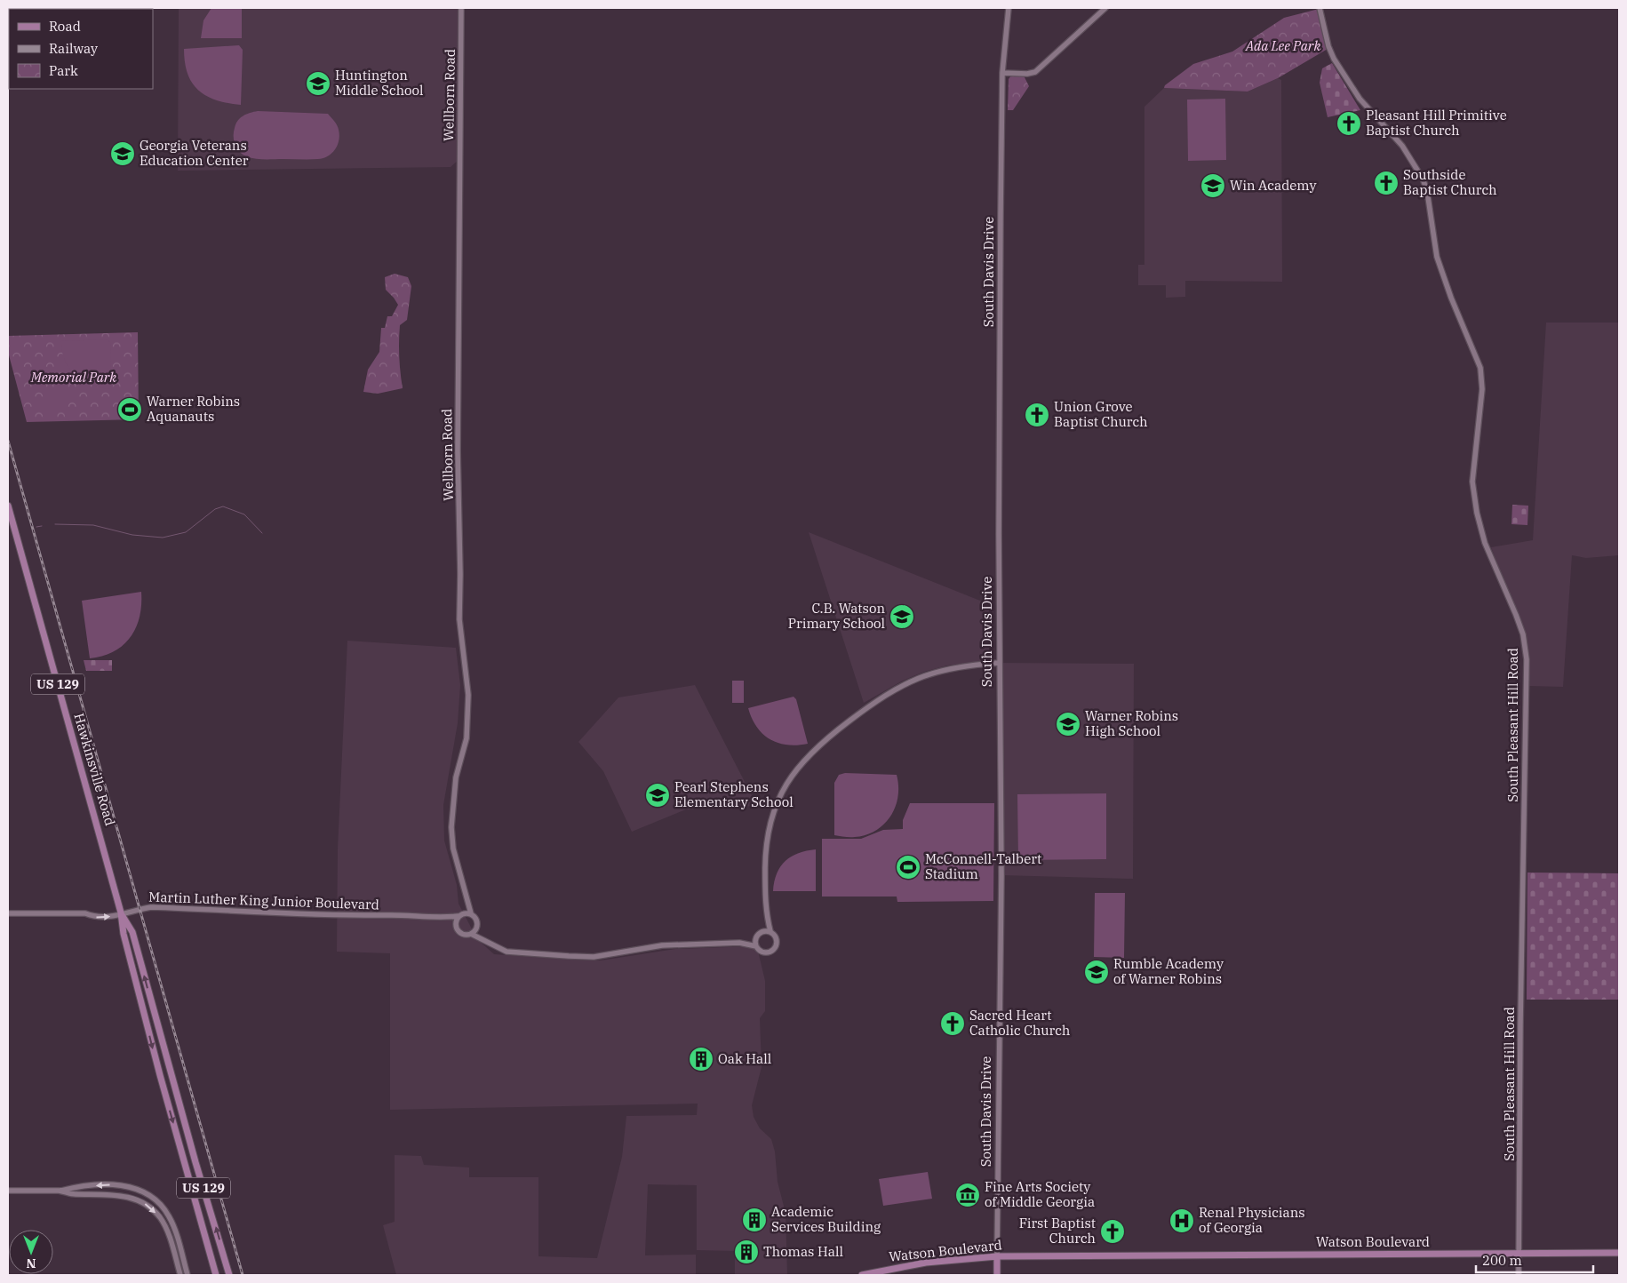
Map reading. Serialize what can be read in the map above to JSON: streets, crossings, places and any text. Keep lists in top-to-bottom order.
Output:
{
  "streets": {
    "main road": ["US 129", "Hawkinsville Road", "Watson Boulevard"],
    "street": [
      "Wellborn Road",
      "South Davis Drive",
      "South Pleasant Hill Road",
      "Martin Luther King Junior Boulevard"
    ]
  },
  "crossings": [
    ["South Davis Drive", "Watson Boulevard"],
    ["South Pleasant Hill Road", "Watson Boulevard"],
    ["Hawkinsville Road", "Martin Luther King Junior Boulevard"]
  ],
  "parks": ["Ada Lee Park", "Memorial Park"],
  "places": {
    "school or university": [
      "Huntington Middle School",
      "Georgia Veterans Education Center",
      "Win Academy",
      "C.B. Watson Primary School",
      "Warner Robins High School",
      "Pearl Stephens Elementary School",
      "Rumble Academy of Warner Robins"
    ],
    "church": [
      "Pleasant Hill Primitive Baptist Church",
      "Southside Baptist Church",
      "Union Grove Baptist Church",
      "Sacred Heart Catholic Church",
      "First Baptist Church"
    ],
    "sports": ["Warner Robins Aquanauts", "McConnell-Talbert Stadium"],
    "building": ["Oak Hall", "Academic Services Building", "Thomas Hall"],
    "museum": ["Fine Arts Society of Middle Georgia"],
    "hospital": ["Renal Physicians of Georgia"]
  },
  "legend": ["Road", "Railway", "Park"],
  "scale_bar": "200 m",
  "north": "bottom"
}
